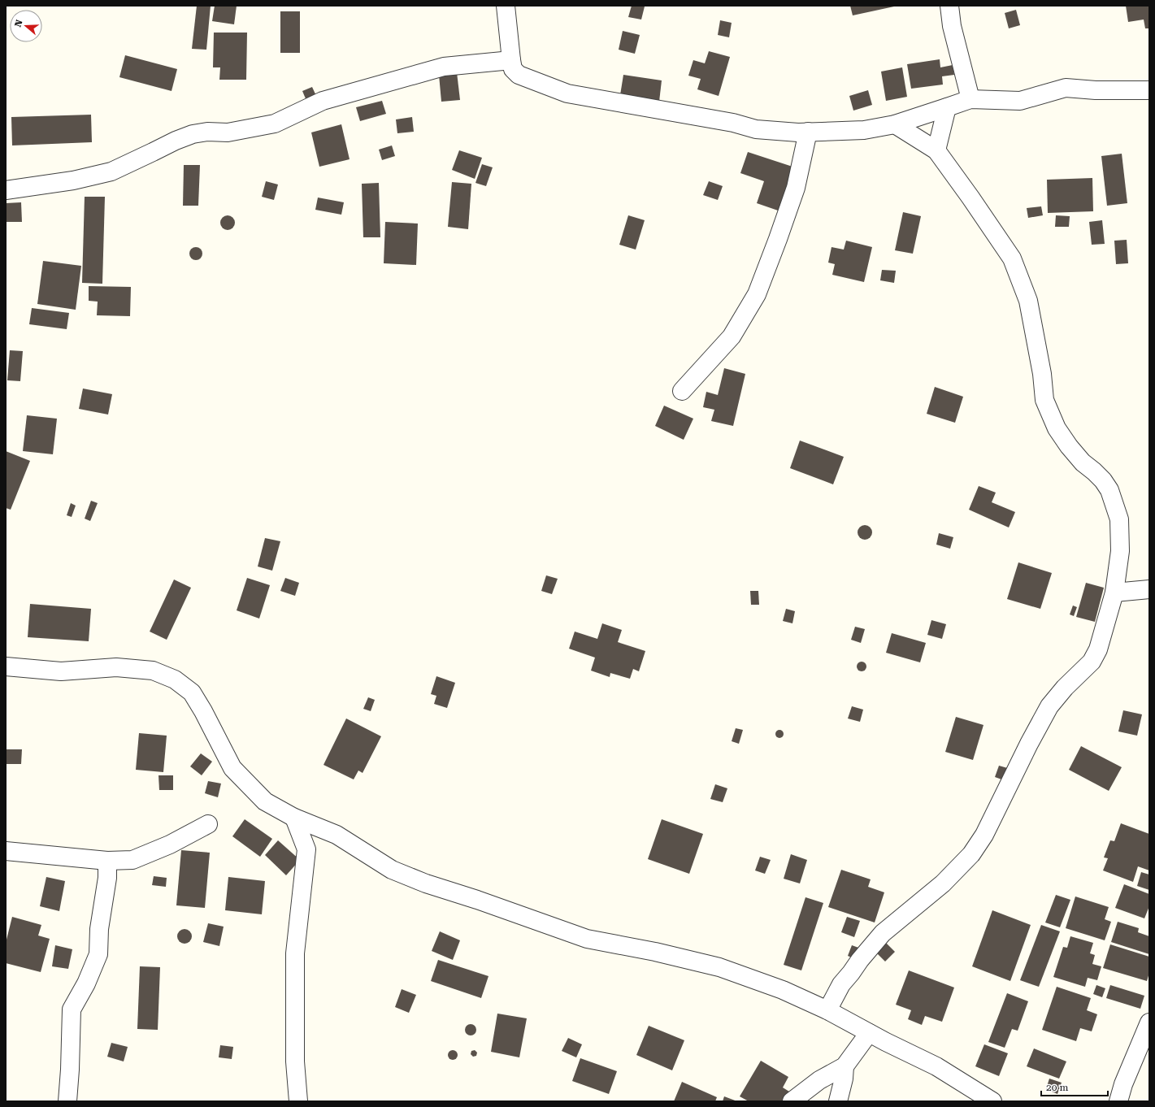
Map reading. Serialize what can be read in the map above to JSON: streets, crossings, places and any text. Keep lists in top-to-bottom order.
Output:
{
  "scale_bar": "20 m",
  "north": "left"
}
